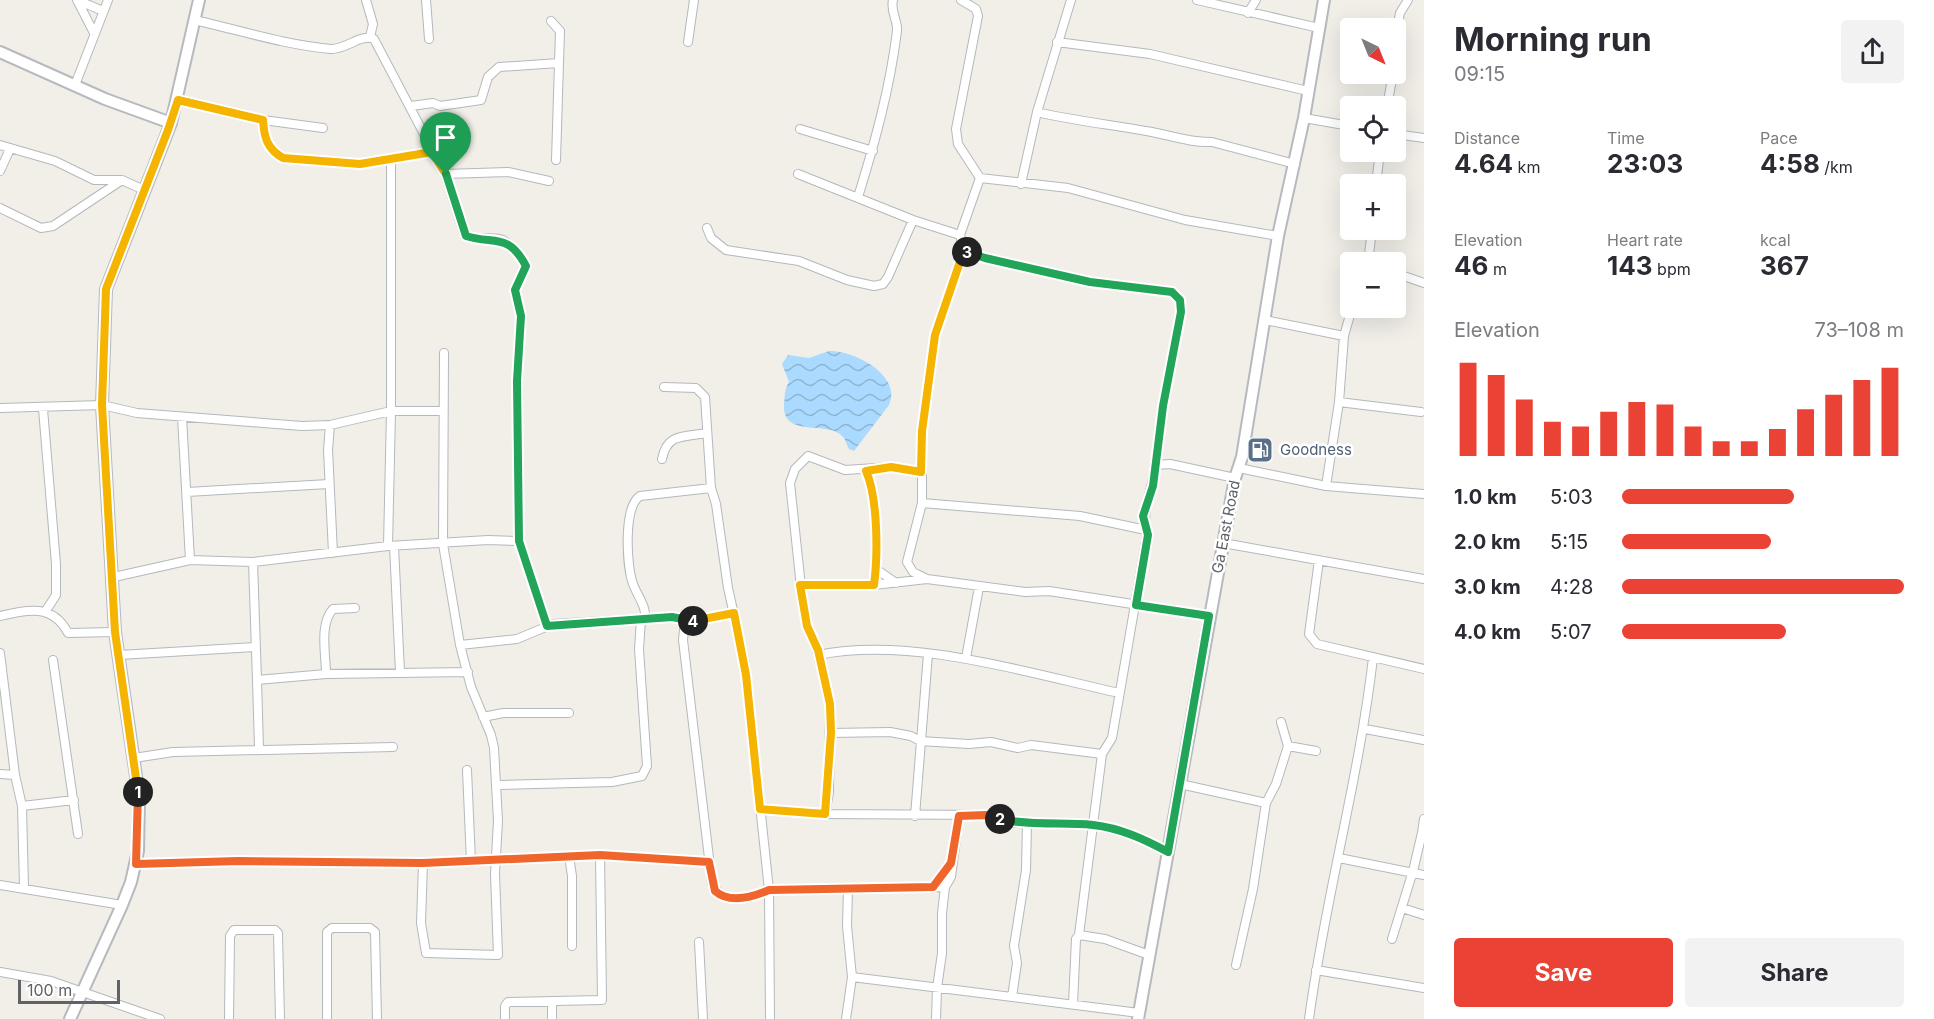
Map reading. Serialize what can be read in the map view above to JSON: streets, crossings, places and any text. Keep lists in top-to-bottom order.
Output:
{
  "streets": {
    "street": ["Ga East Road"]
  },
  "places": {
    "fuel station": ["Goodness"]
  },
  "scale_bar": "100 m",
  "north": "bottom right",
  "page": {
    "heading": ["Morning run", "09:15"],
    "map_buttons": ["+", "−"],
    "stats": [
      ["Distance", "4.64 km"],
      ["Time", "23:03"],
      ["Pace", "4:58 /km"],
      ["Elevation", "46 m"],
      ["Heart rate", "143 bpm"],
      ["kcal", "367"]
    ],
    "pins": [
      "3",
      "4",
      "1",
      "2"
    ],
    "chart": ["Elevation", "73–108 m"],
    "list": [
      {
        "name": "1.0 km",
        "note": "5:03"
      },
      {
        "name": "2.0 km",
        "note": "5:15"
      },
      {
        "name": "3.0 km",
        "note": "4:28"
      },
      {
        "name": "4.0 km",
        "note": "5:07"
      }
    ],
    "buttons": ["Save", "Share"],
    "scale": "100 m"
  }
}
